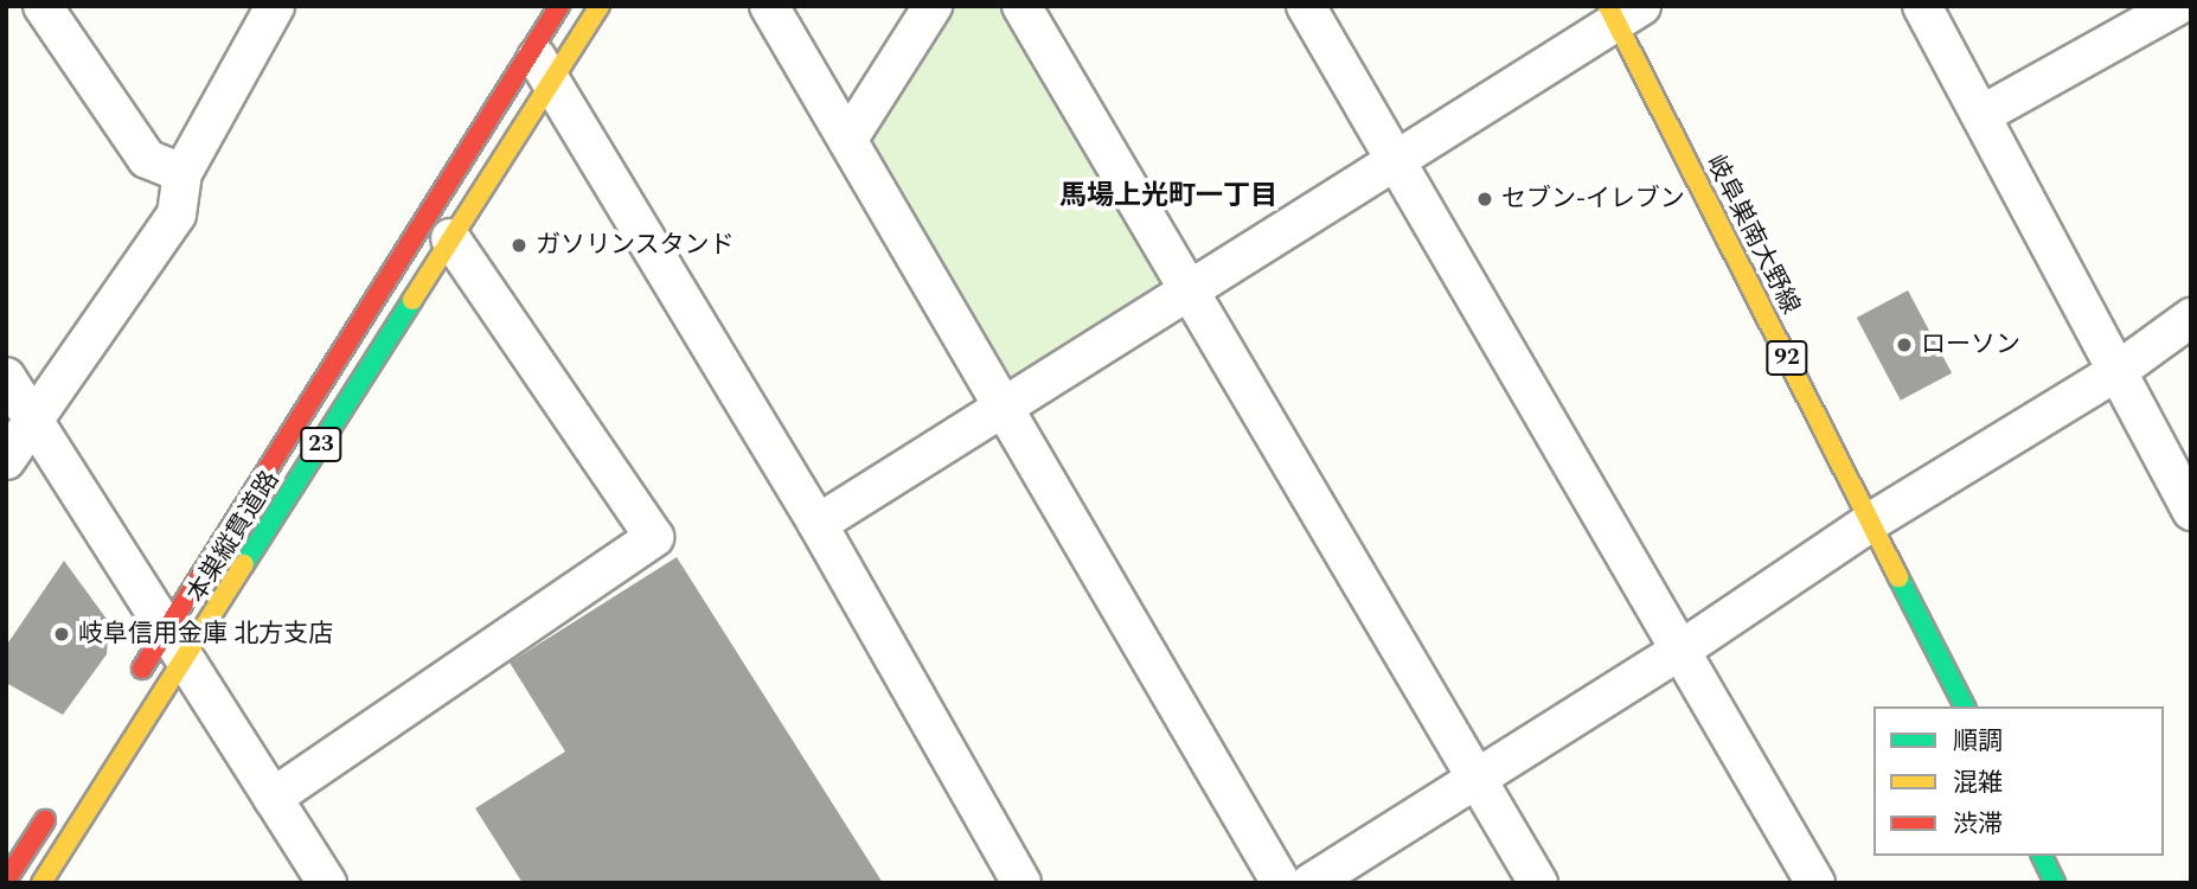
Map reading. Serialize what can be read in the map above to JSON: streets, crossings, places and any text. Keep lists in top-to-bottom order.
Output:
{
  "streets": {
    "main road": [
      "岐阜巣南大野線",
      "92",
      "23",
      "本巣縦貫道路"
    ]
  },
  "districts": ["馬場上光町一丁目"],
  "places": [
    "セブン-イレブン",
    "ガソリンスタンド",
    "ローソン",
    "岐阜信用金庫 北方支店"
  ],
  "legend": ["順調", "混雑", "渋滞"]
}
